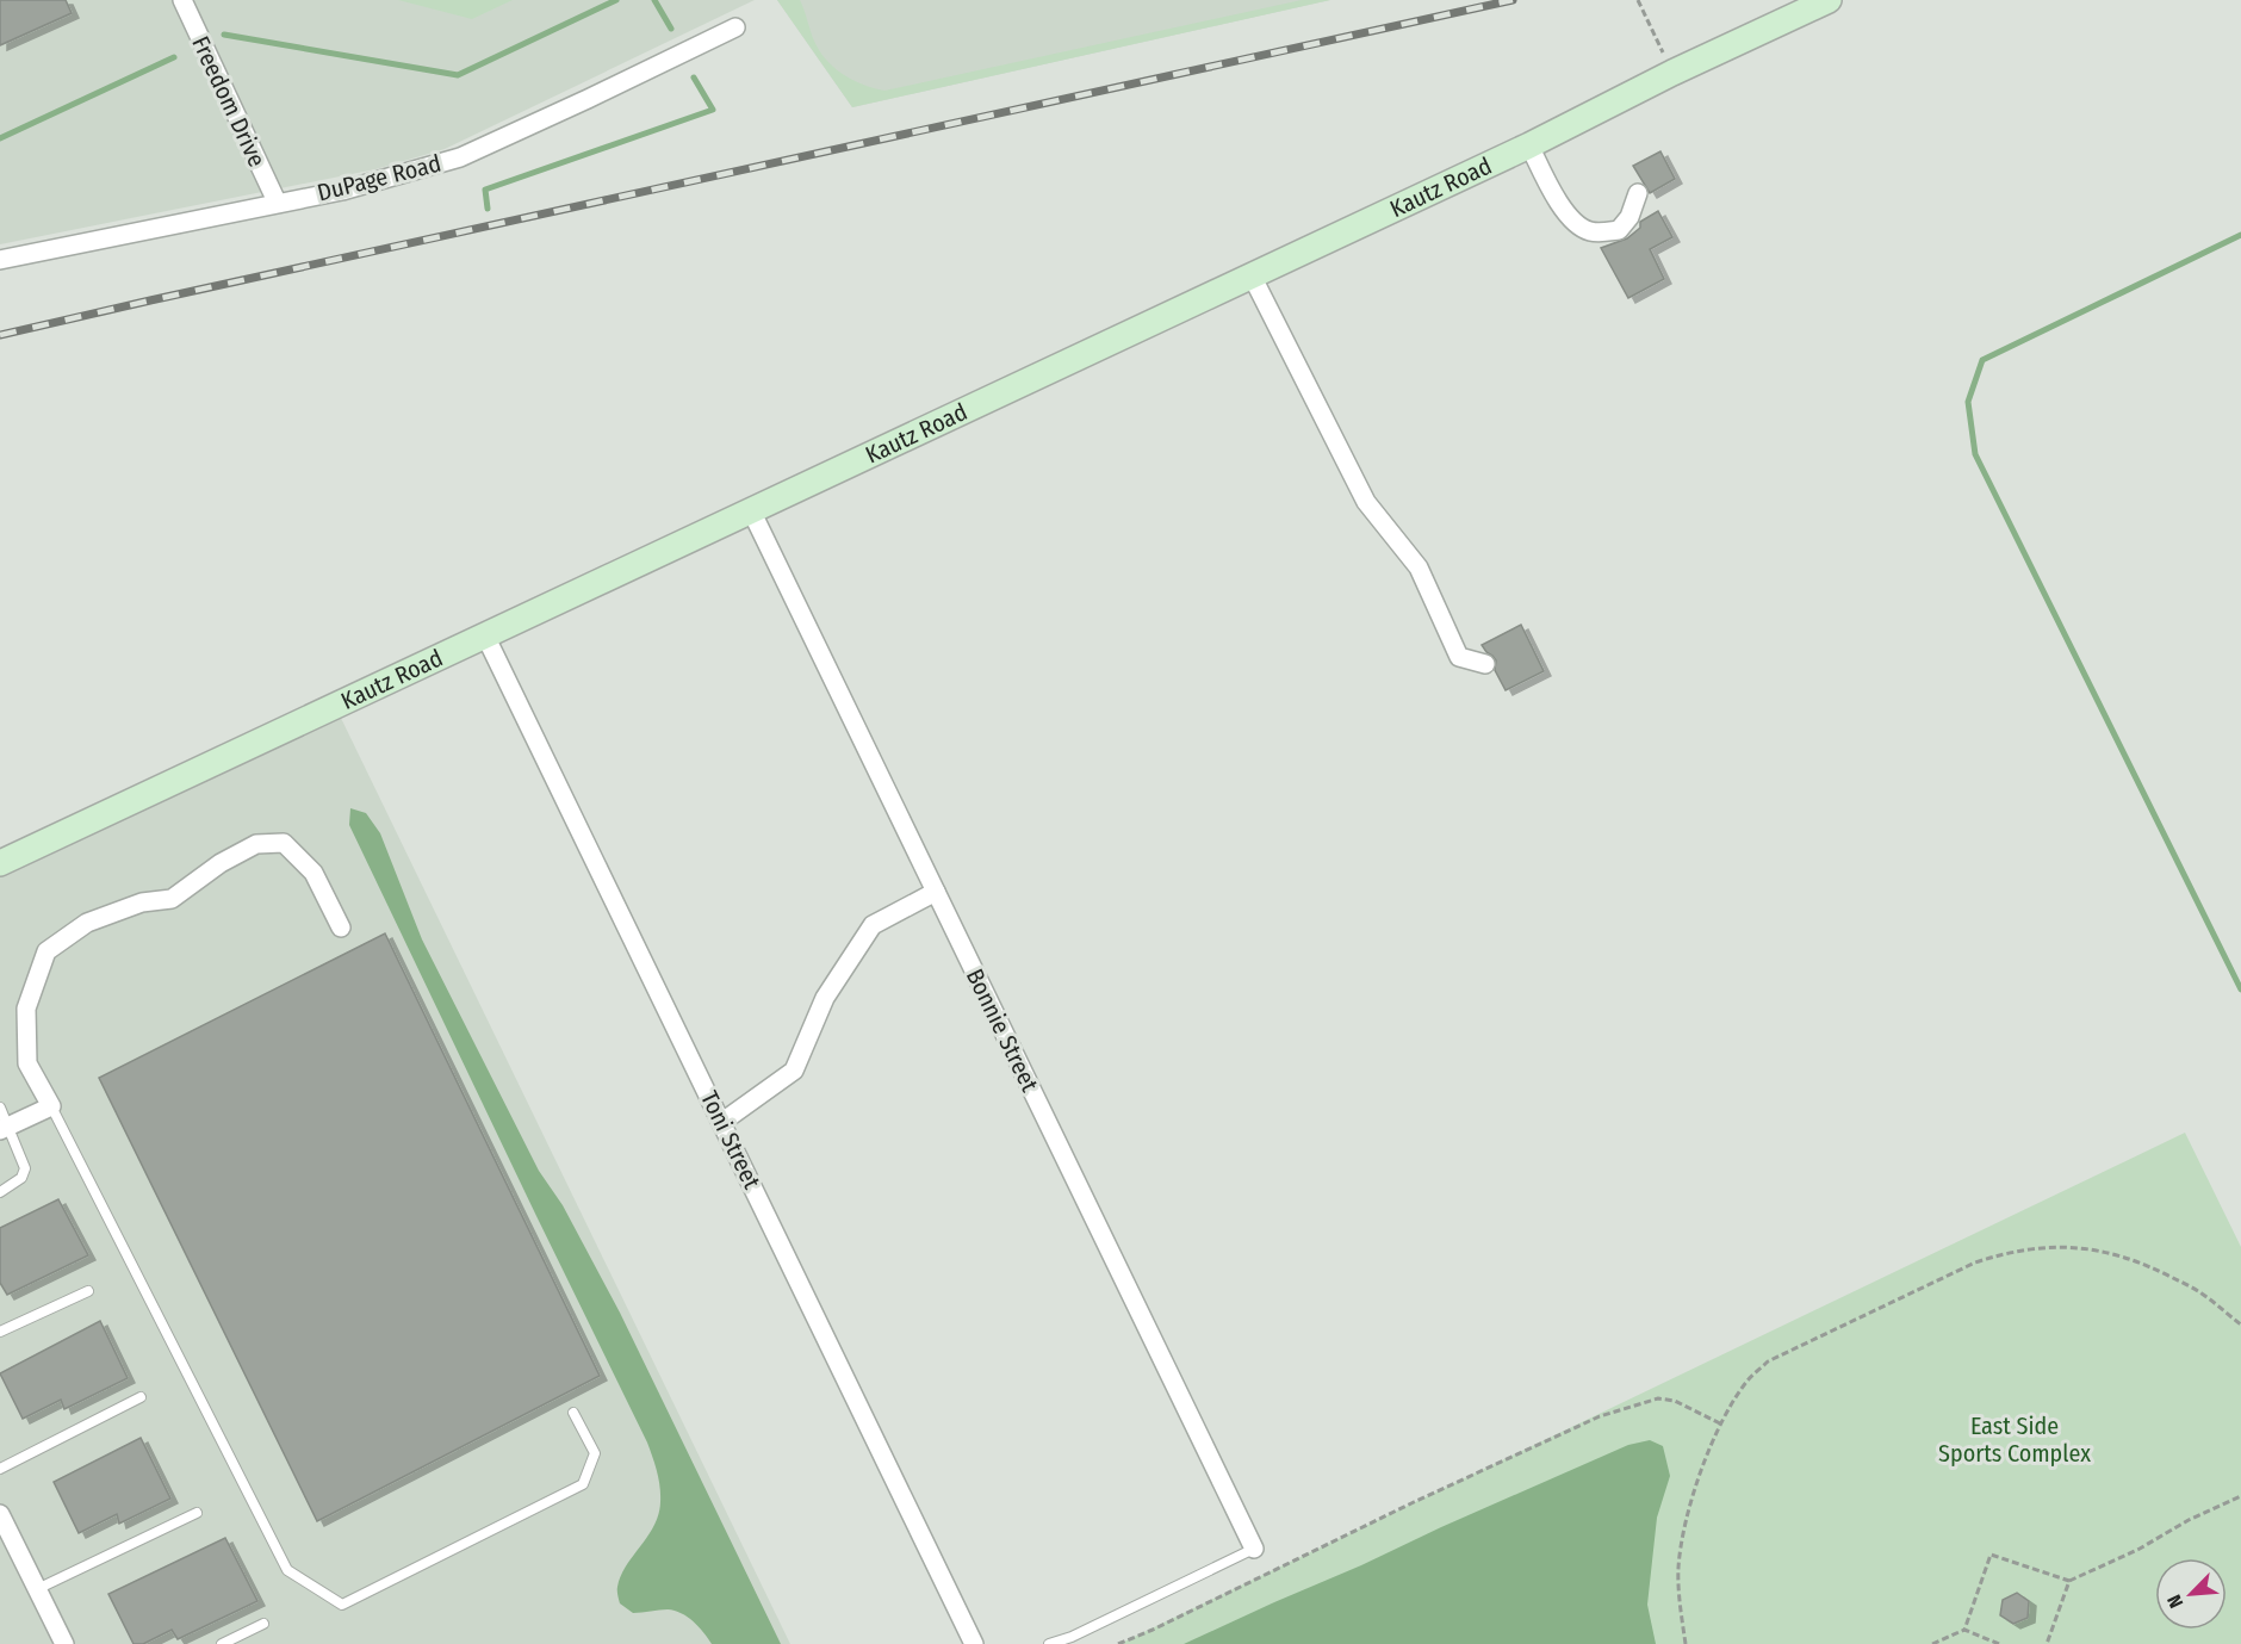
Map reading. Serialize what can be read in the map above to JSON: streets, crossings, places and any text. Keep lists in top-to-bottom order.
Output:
{
  "streets": {
    "street": [
      "Freedom Drive",
      "DuPage Road",
      "Kautz Road",
      "Bonnie Street",
      "Toni Street"
    ]
  },
  "crossings": [
    ["Freedom Drive", "DuPage Road"],
    ["Kautz Road", "Bonnie Street"],
    ["Kautz Road", "Toni Street"]
  ],
  "parks": ["East Side Sports Complex"],
  "north": "bottom left"
}
